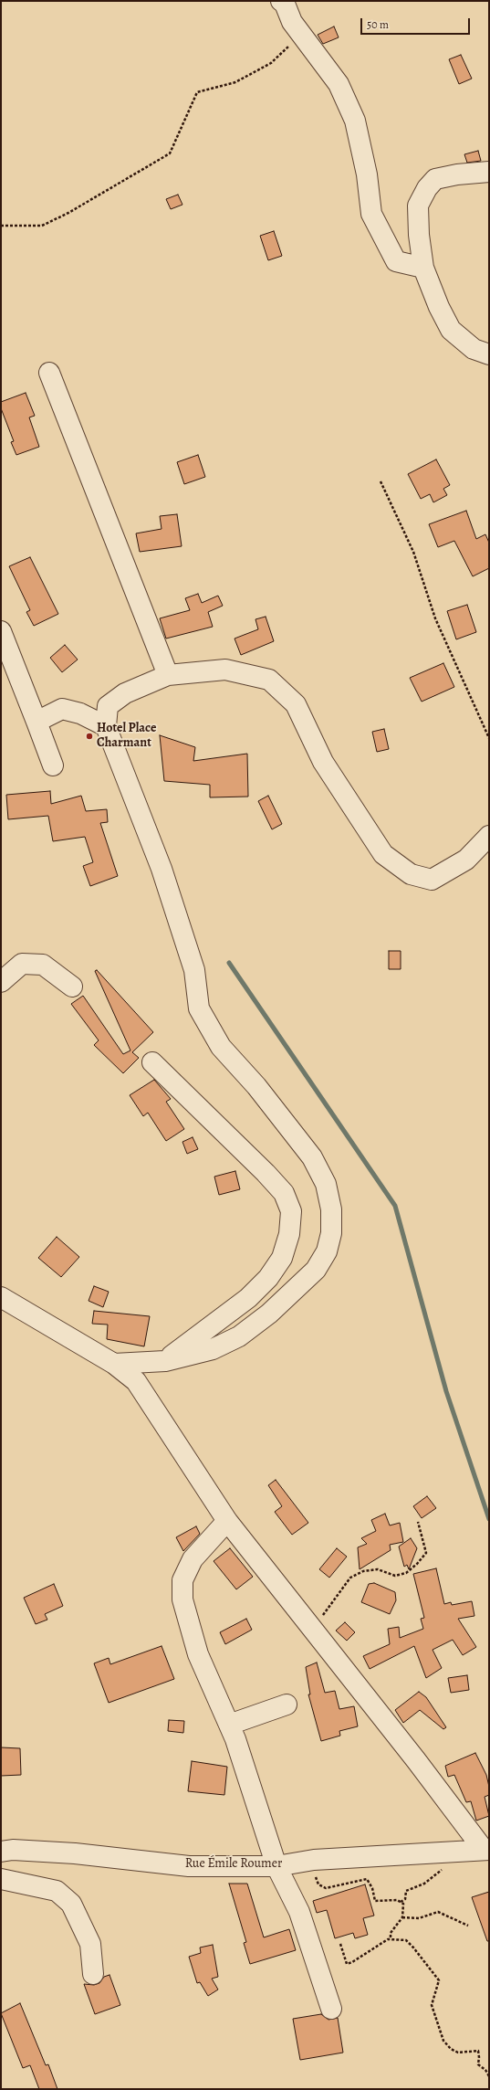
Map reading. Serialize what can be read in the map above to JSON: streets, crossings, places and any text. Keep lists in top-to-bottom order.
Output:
{
  "streets": {
    "street": ["Rue Émile Roumer"]
  },
  "places": ["Hotel Place Charmant"],
  "scale_bar": "50 m"
}
